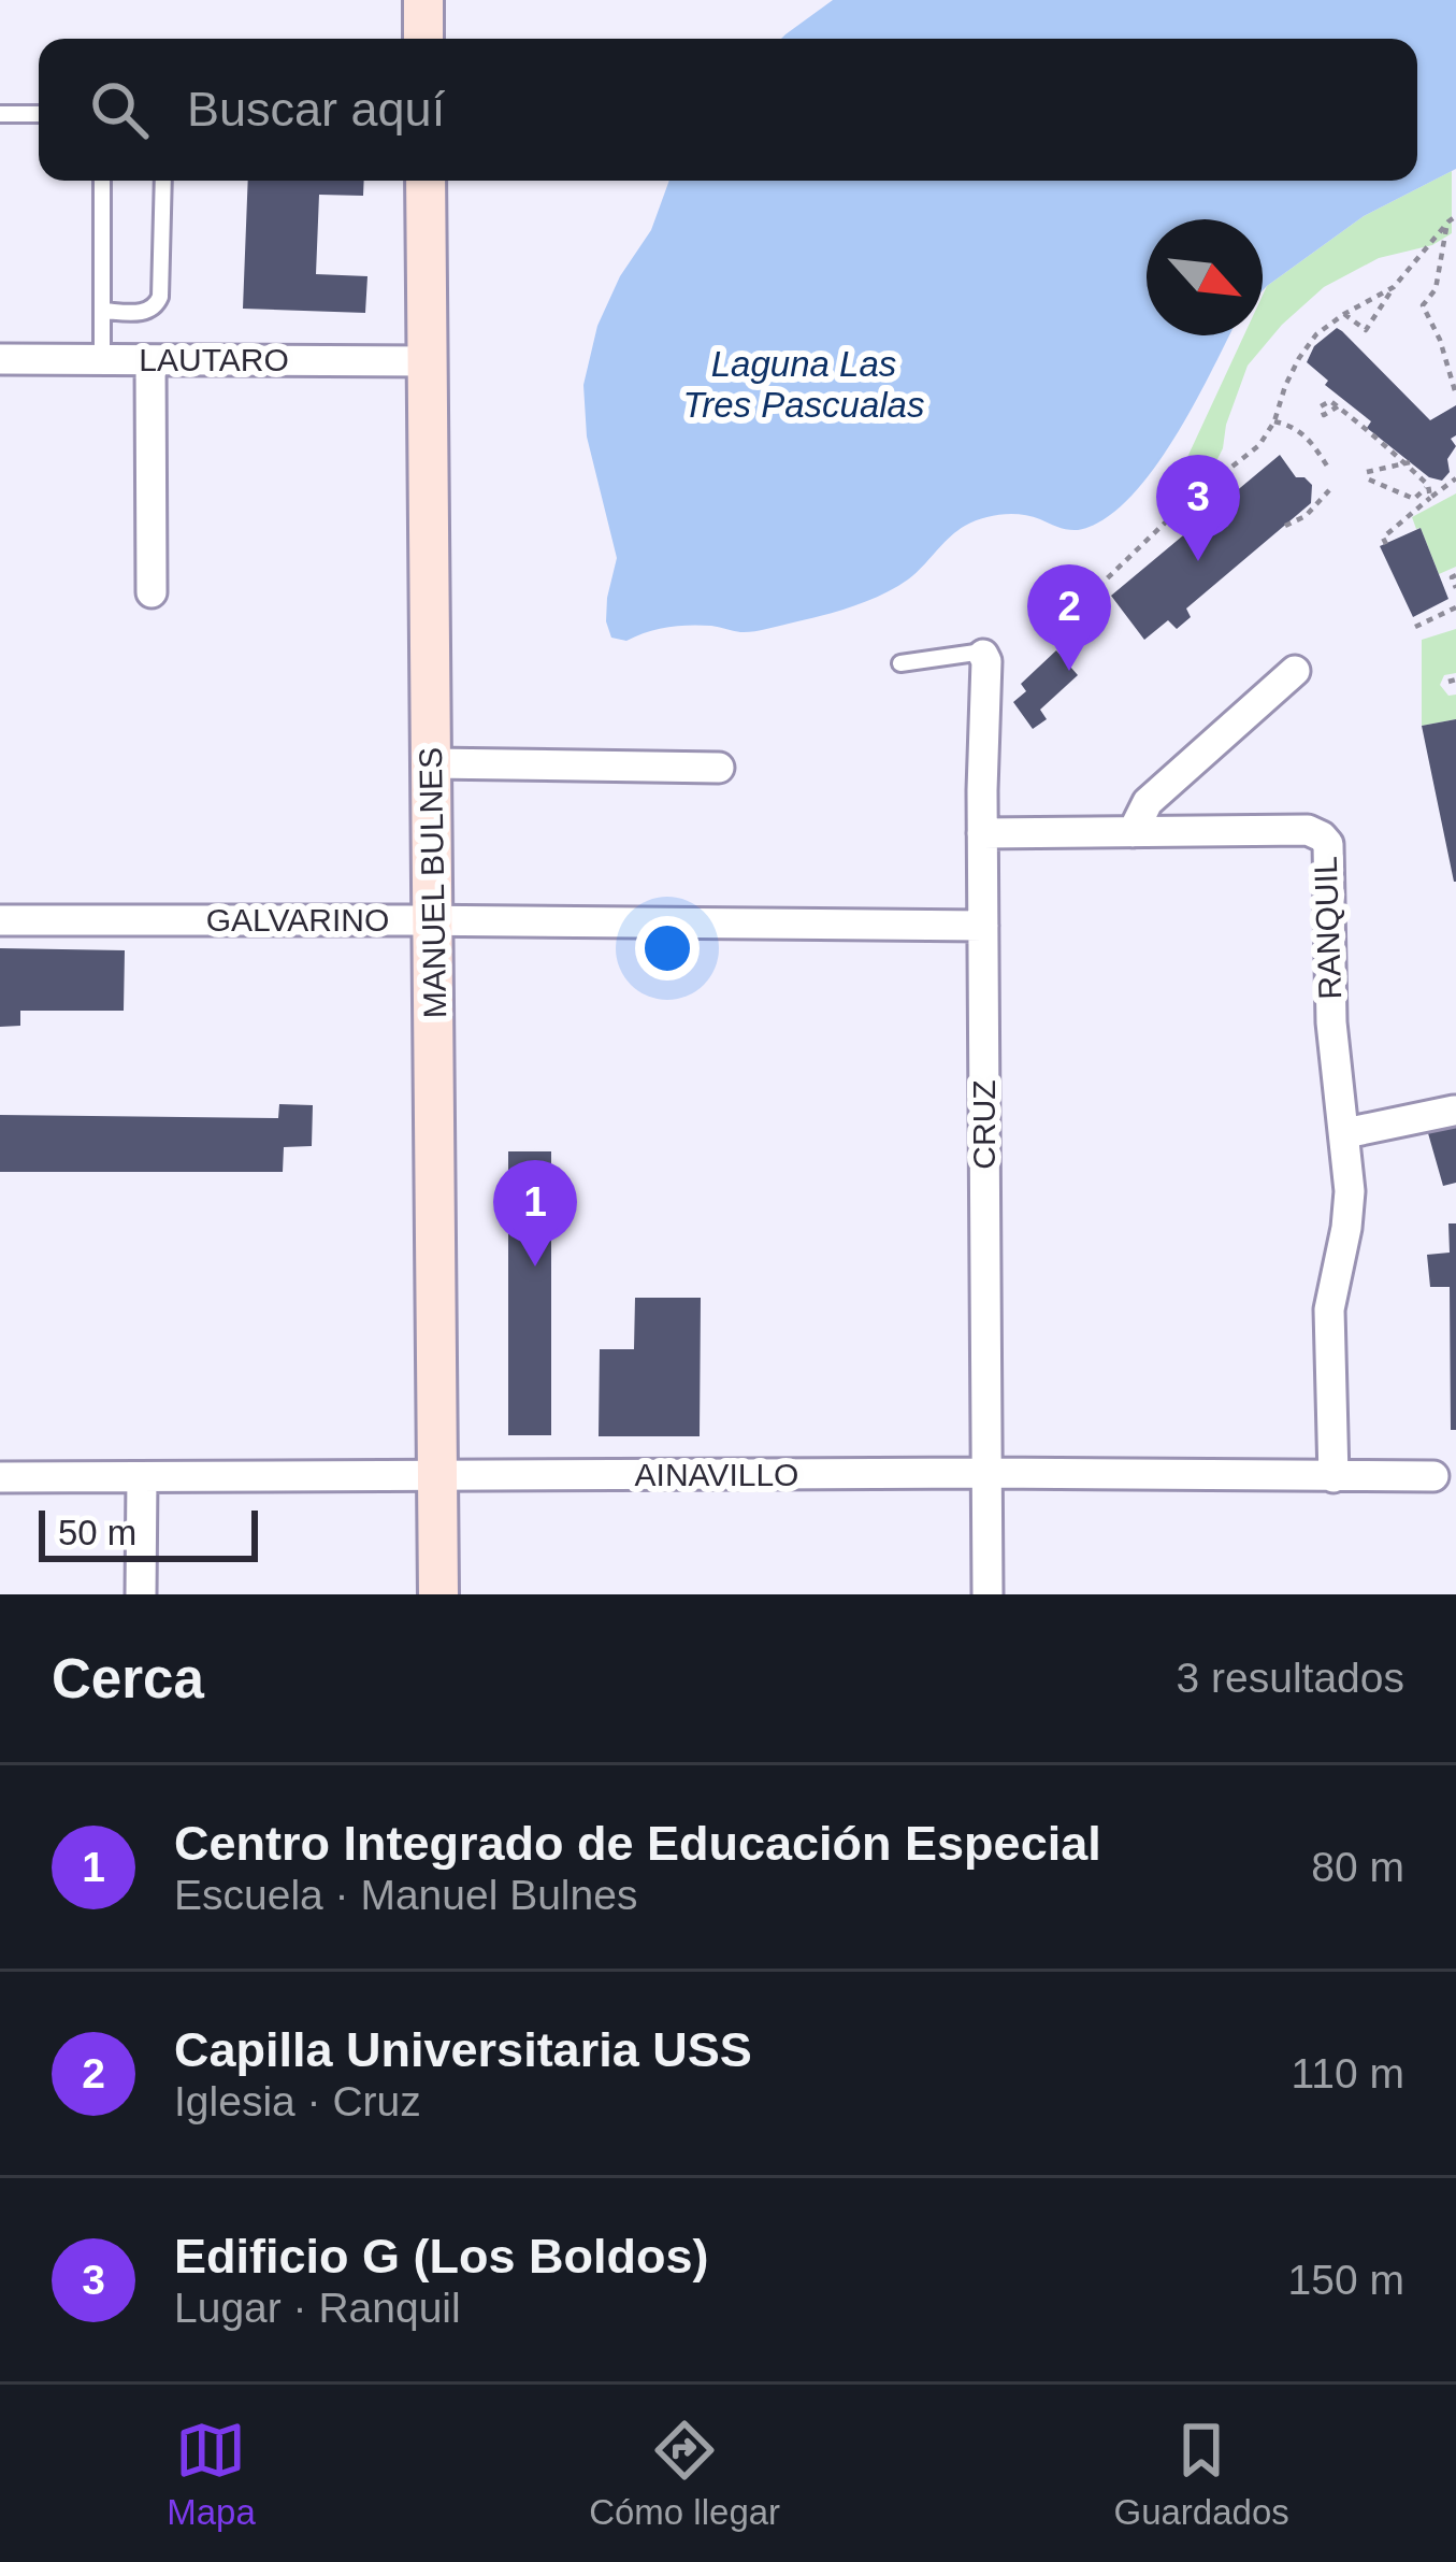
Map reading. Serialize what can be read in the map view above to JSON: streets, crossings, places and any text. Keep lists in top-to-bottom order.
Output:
{
  "streets": {
    "main road": ["MANUEL BULNES"],
    "street": [
      "LAUTARO",
      "GALVARINO",
      "RANQUIL",
      "CRUZ",
      "AINAVILLO"
    ]
  },
  "crossings": [
    ["LAUTARO", "MANUEL BULNES"],
    ["MANUEL BULNES", "GALVARINO"],
    ["MANUEL BULNES", "AINAVILLO"],
    ["GALVARINO", "CRUZ"],
    ["RANQUIL", "CRUZ"],
    ["RANQUIL", "AINAVILLO"],
    ["CRUZ", "AINAVILLO"]
  ],
  "water": ["Laguna Las Tres Pascualas"],
  "scale_bar": "50 m",
  "north": "bottom right",
  "page": {
    "search": "Buscar aquí",
    "pins": ["3", "2", "1"],
    "scale": "50 m",
    "heading": ["Cerca", "3 resultados"],
    "list": [
      {
        "mark": "1",
        "name": "Centro Integrado de Educación Especial",
        "note": "Escuela · Manuel Bulnes",
        "value": "80 m"
      },
      {
        "mark": "2",
        "name": "Capilla Universitaria USS",
        "note": "Iglesia · Cruz",
        "value": "110 m"
      },
      {
        "mark": "3",
        "name": "Edificio G (Los Boldos)",
        "note": "Lugar · Ranquil",
        "value": "150 m"
      }
    ],
    "nav": ["Mapa", "Cómo llegar", "Guardados"]
  }
}
